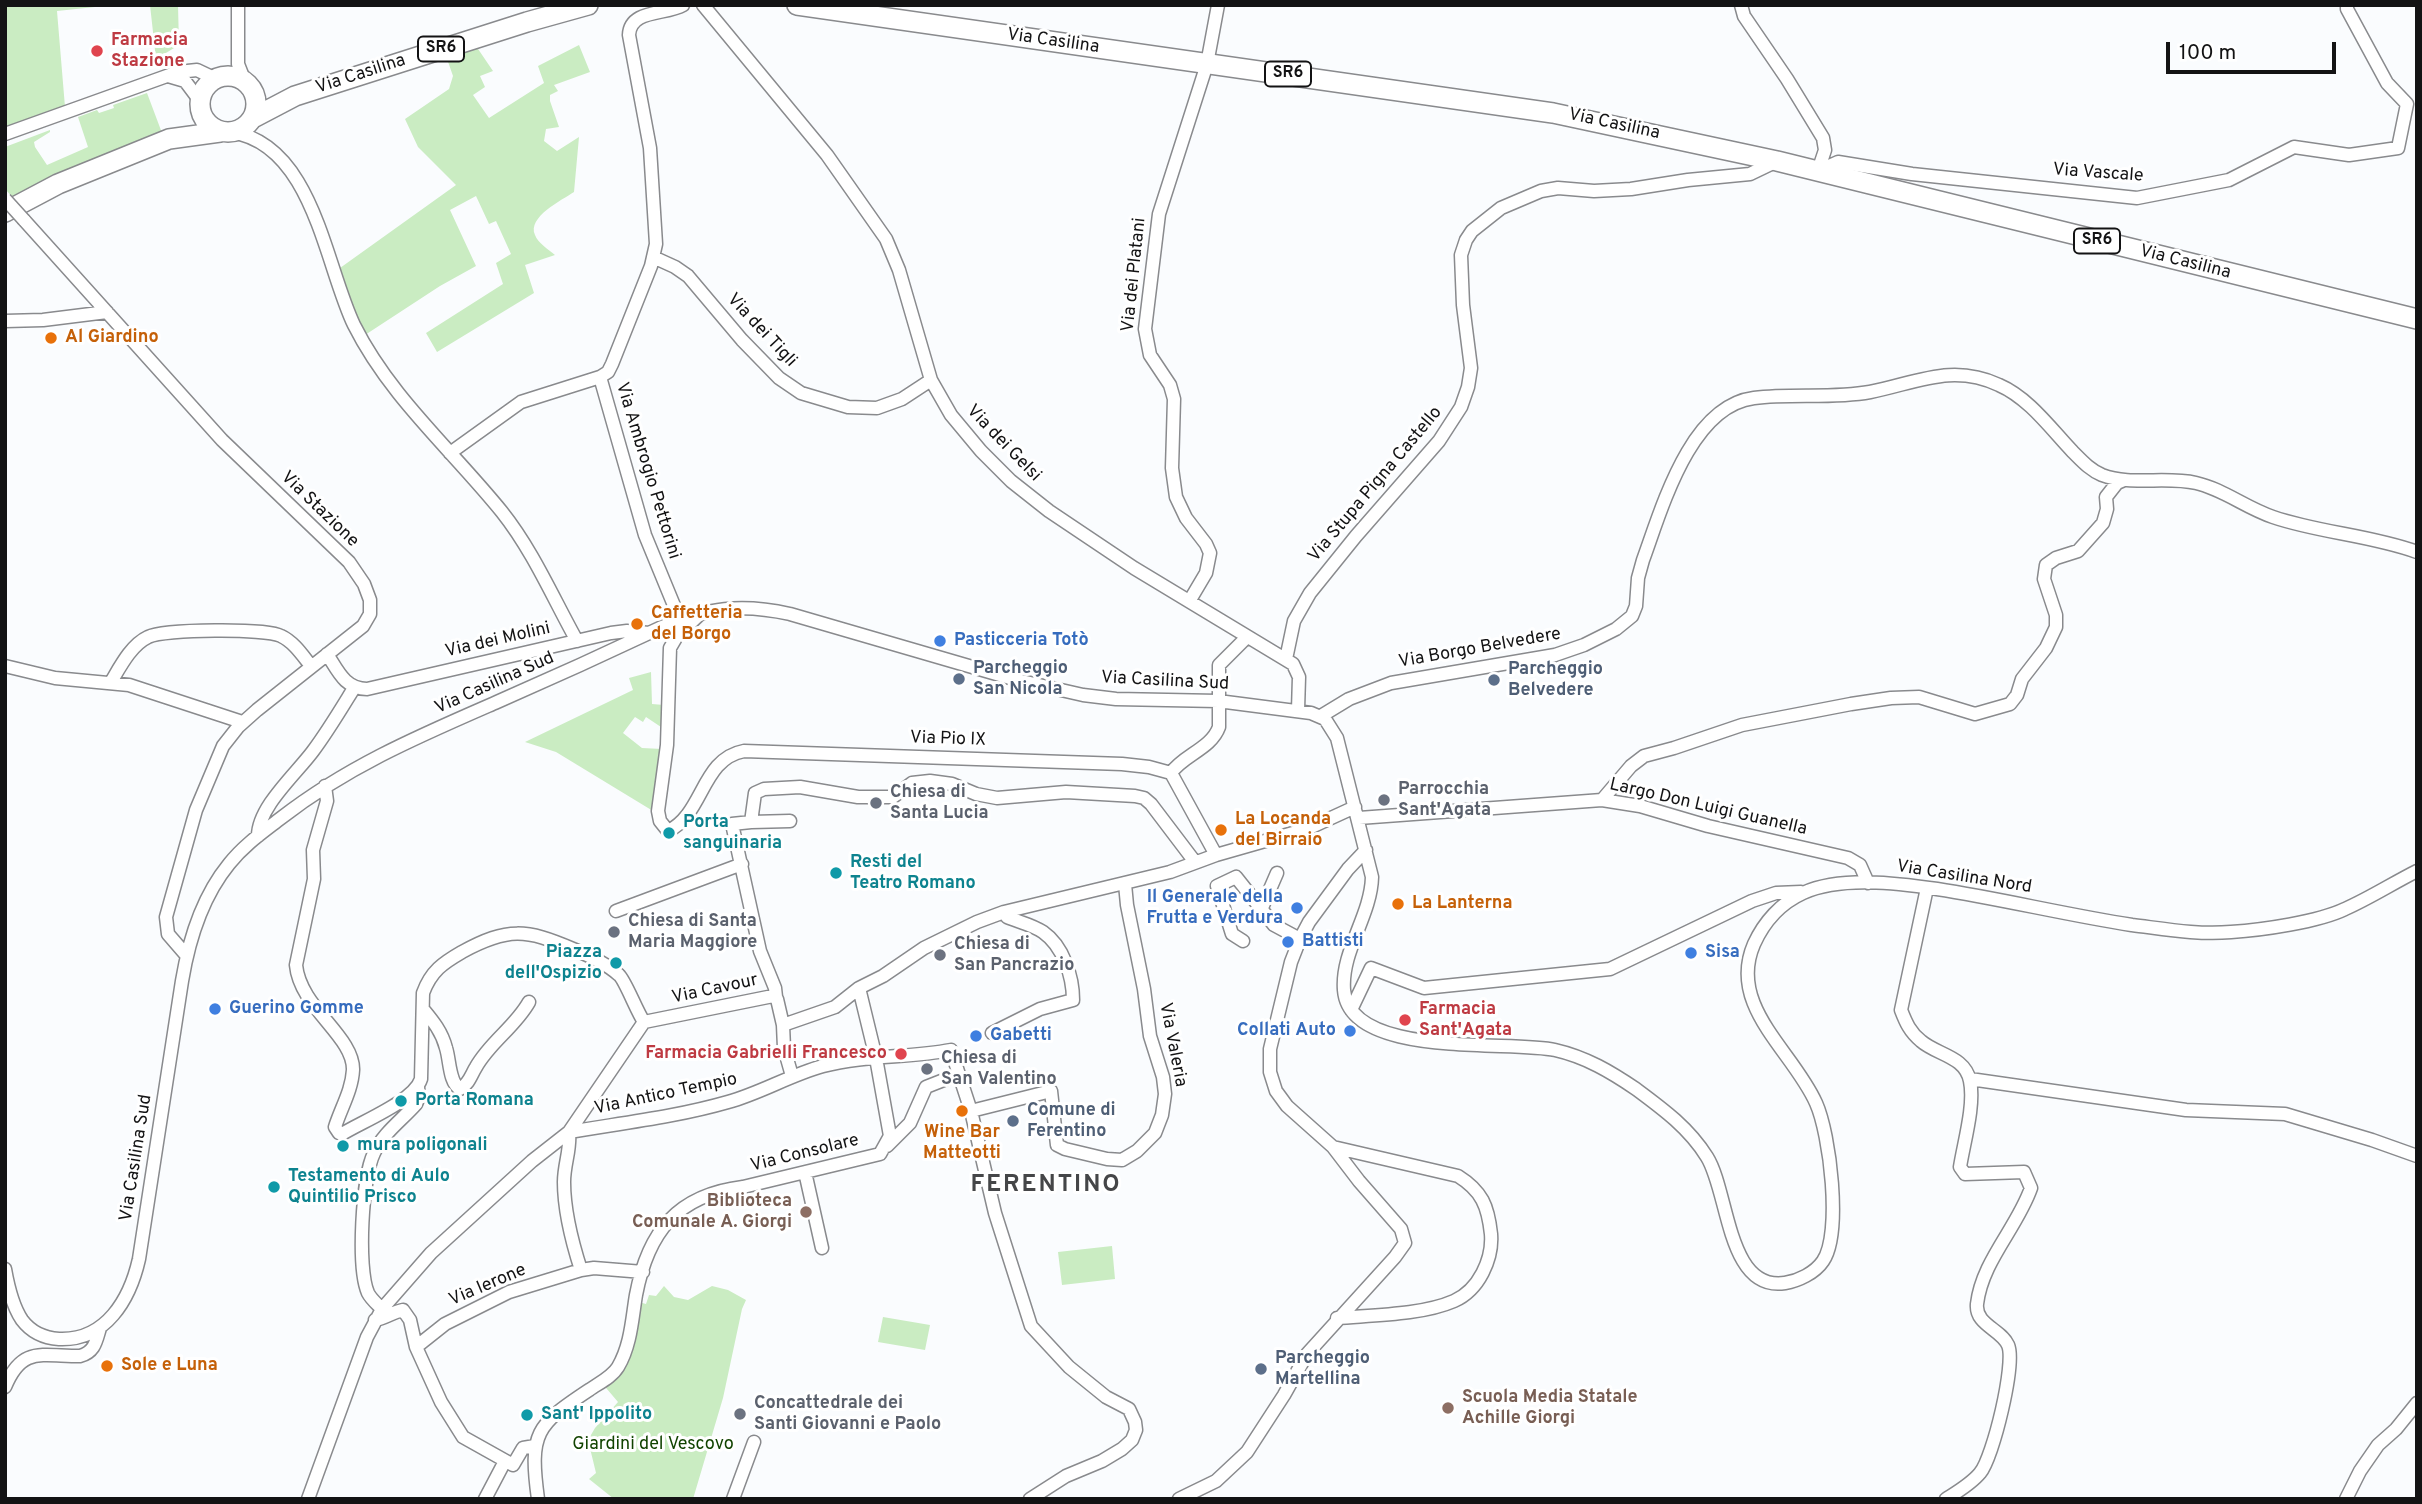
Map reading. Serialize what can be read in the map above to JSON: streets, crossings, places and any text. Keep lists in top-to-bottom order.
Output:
{
  "streets": {
    "main road": ["Via Casilina", "SR6"],
    "street": [
      "Via Vascale",
      "Via dei Platani",
      "Via dei Tigli",
      "Via dei Gelsi",
      "Via Ambrogio Pettorini",
      "Via Stupa Pigna Castello",
      "Via Stazione",
      "Via dei Molini",
      "Via Borgo Belvedere",
      "Via Casilina Sud",
      "Via Pio IX",
      "Largo Don Luigi Guanella",
      "Via Casilina Nord",
      "Via Cavour",
      "Via Valeria",
      "Via Antico Tempio",
      "Via Consolare",
      "Via Ierone"
    ]
  },
  "crossings": [
    ["Via Casilina", "Via Vascale"],
    ["Via Casilina", "Via dei Platani"],
    ["Via Casilina", "Via Stupa Pigna Castello"],
    ["Via dei Platani", "Via dei Gelsi"],
    ["Via dei Tigli", "Via dei Gelsi"],
    ["Via dei Tigli", "Via Ambrogio Pettorini"],
    ["Via dei Gelsi", "Via Stupa Pigna Castello"],
    ["Via Ambrogio Pettorini", "Via Casilina Sud"],
    ["Via Stazione", "Via Casilina Sud"],
    ["Via dei Molini", "Via Casilina Sud"],
    ["Via Borgo Belvedere", "Via Casilina Sud"],
    ["Via Casilina Sud", "Via Pio IX"],
    ["Largo Don Luigi Guanella", "Via Casilina Nord"],
    ["Via Cavour", "Via Antico Tempio"],
    ["Via Antico Tempio", "Via Consolare"],
    ["Via Consolare", "Via Ierone"]
  ],
  "districts": ["FERENTINO"],
  "parks": ["Giardini del Vescovo"],
  "places": [
    "Farmacia Stazione",
    "Al Giardino",
    "Caffetteria del Borgo",
    "Pasticceria Totò",
    "Parcheggio San Nicola",
    "Parcheggio Belvedere",
    "Parrocchia Sant'Agata",
    "Chiesa di Santa Lucia",
    "La Locanda del Birraio",
    "Porta sanguinaria",
    "Resti del Teatro Romano",
    "La Lanterna",
    "Il Generale della Frutta e Verdura",
    "Chiesa di Santa Maria Maggiore",
    "Battisti",
    "Sisa",
    "Chiesa di San Pancrazio",
    "Piazza dell'Ospizio",
    "Guerino Gomme",
    "Farmacia Sant'Agata",
    "Collati Auto",
    "Gabetti",
    "Farmacia Gabrielli Francesco",
    "Chiesa di San Valentino",
    "Porta Romana",
    "Wine Bar Matteotti",
    "Comune di Ferentino",
    "mura poligonali",
    "Testamento di Aulo Quintilio Prisco",
    "Biblioteca Comunale A. Giorgi",
    "Sole e Luna",
    "Parcheggio Martellina",
    "Scuola Media Statale Achille Giorgi",
    "Concattedrale dei Santi Giovanni e Paolo",
    "Sant' Ippolito"
  ],
  "scale_bar": "100 m"
}
